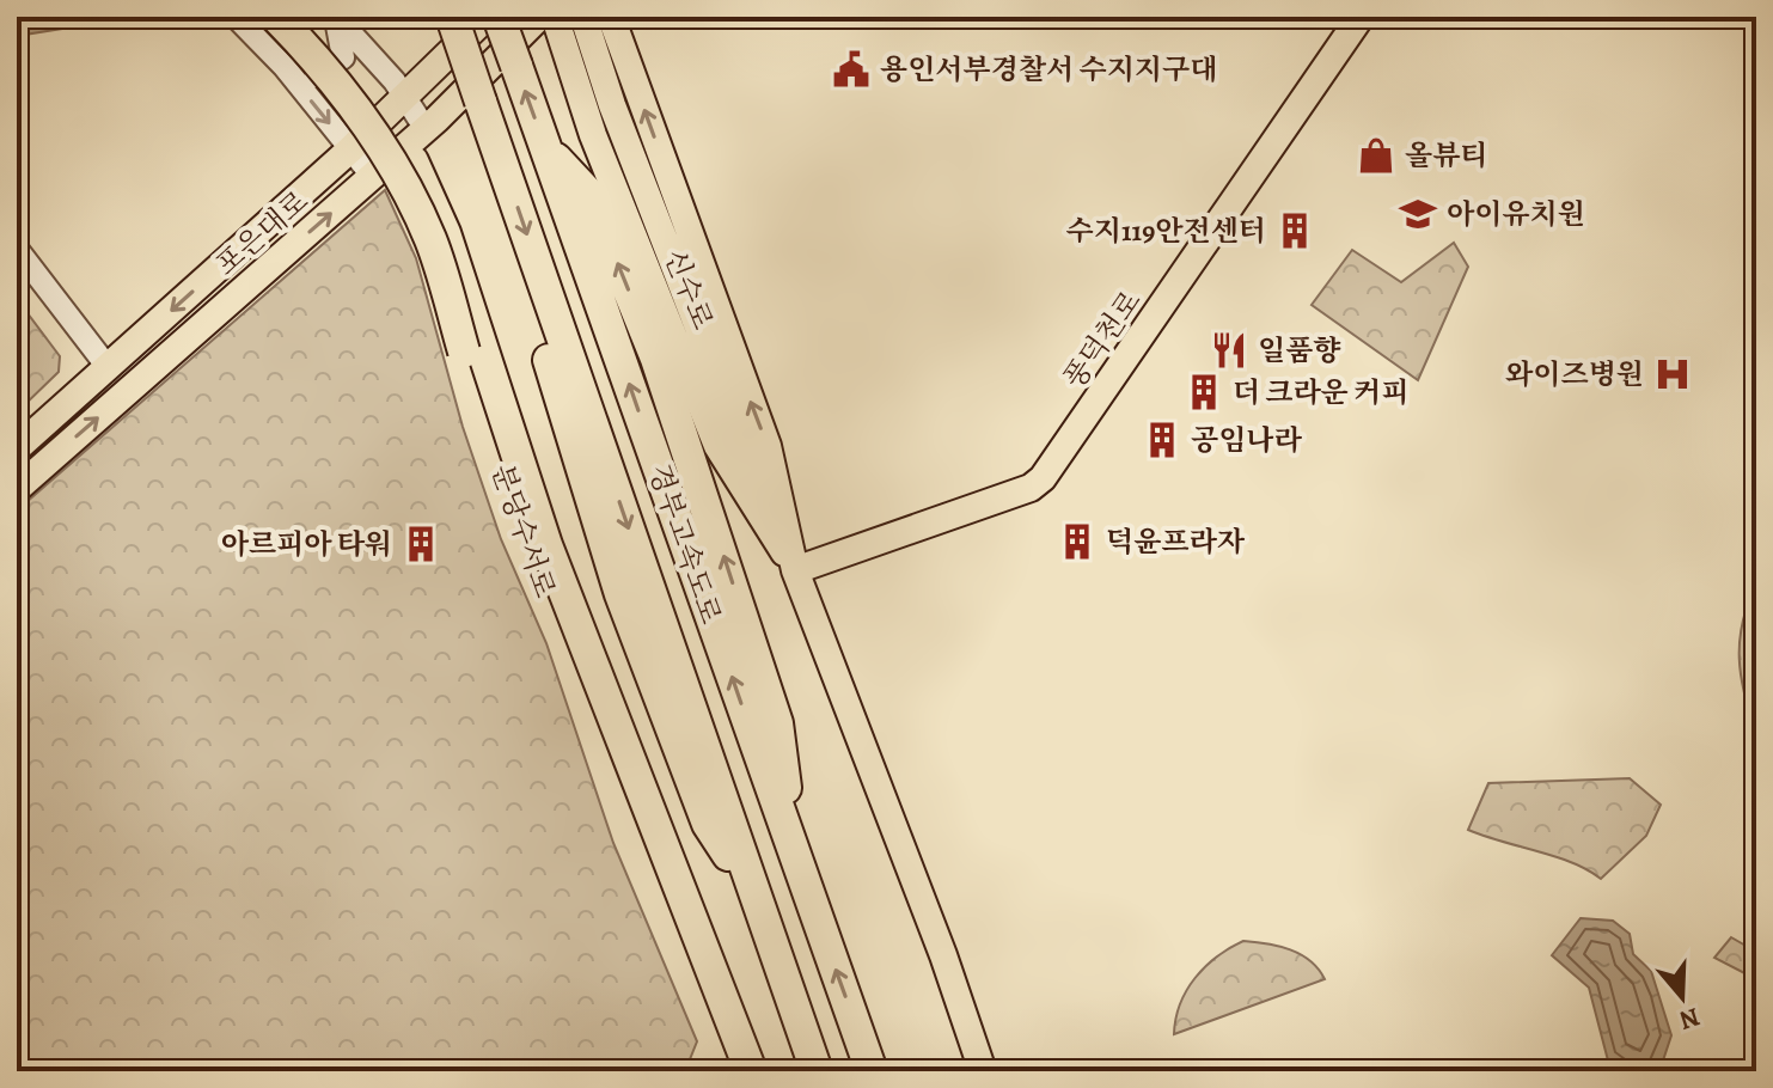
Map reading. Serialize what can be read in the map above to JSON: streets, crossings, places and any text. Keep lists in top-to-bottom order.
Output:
{
  "streets": {
    "highway": ["분당수서로", "경부고속도로"],
    "main road": ["포은대로", "신수로", "풍덕천로"]
  },
  "crossings": [
    ["신수로", "풍덕천로"]
  ],
  "places": {
    "public building": ["용인서부경찰서 수지지구대"],
    "shop": ["올뷰티"],
    "school or university": ["아이유치원"],
    "building": [
      "수지119안전센터",
      "더 크라운 커피",
      "공임나라",
      "덕윤프라자",
      "아르피아 타워"
    ],
    "restaurant": ["일품향"],
    "hospital": ["와이즈병원"]
  },
  "north": "bottom"
}
